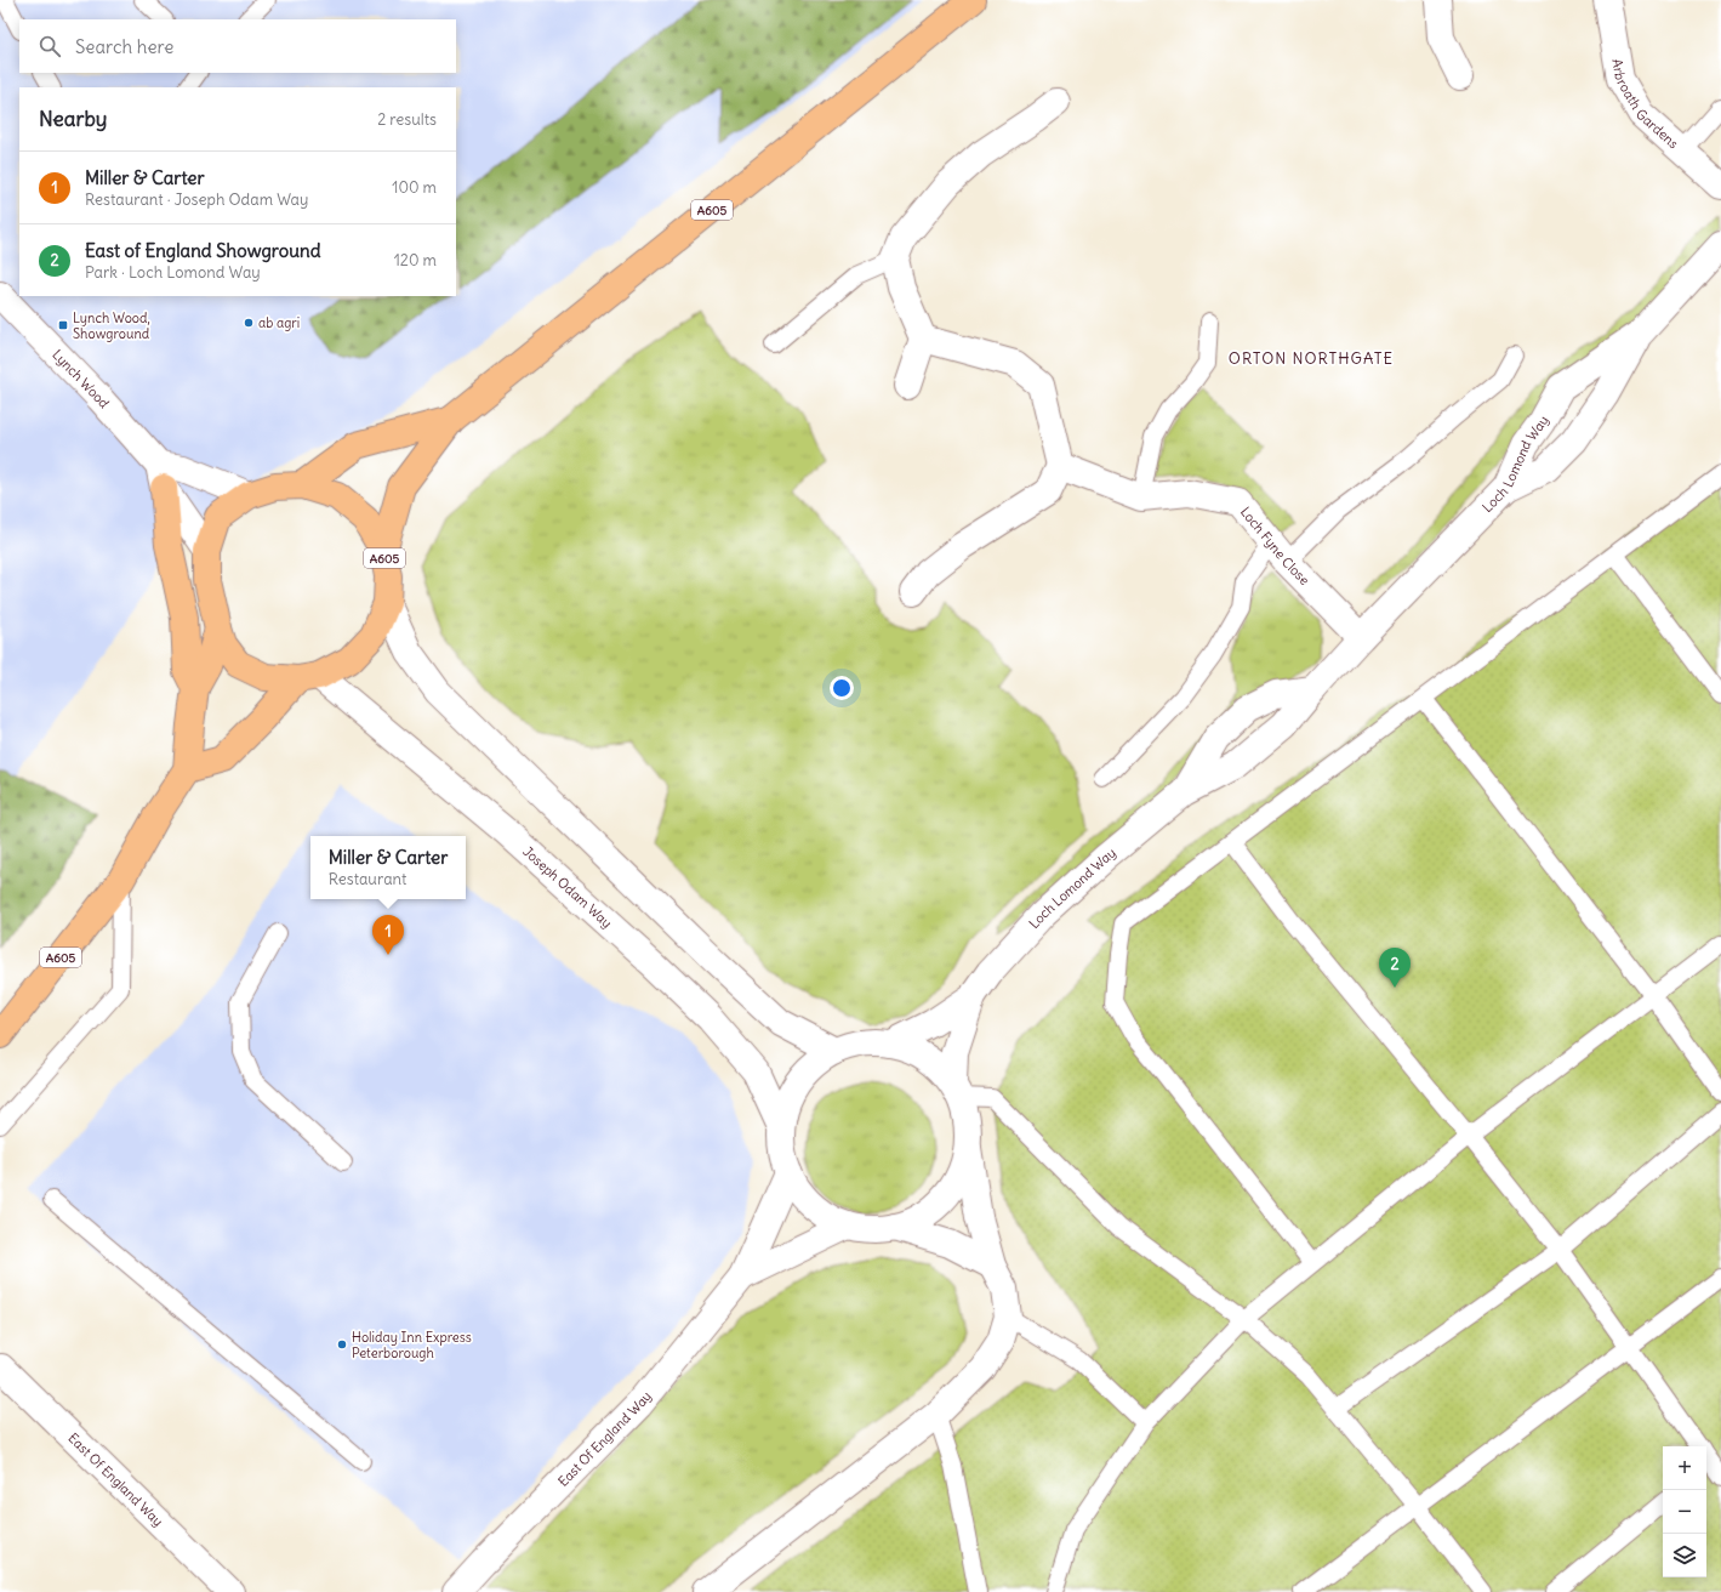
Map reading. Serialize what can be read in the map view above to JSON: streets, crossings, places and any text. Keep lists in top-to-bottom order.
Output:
{
  "streets": {
    "main road": ["A605"],
    "street": [
      "Arbroath Gardens",
      "Lynch Wood",
      "Loch Lomond Way",
      "Loch Fyne Close",
      "Joseph Odam Way",
      "East Of England Way"
    ]
  },
  "crossings": [
    ["A605", "Lynch Wood"],
    ["A605", "Joseph Odam Way"],
    ["Loch Lomond Way", "Loch Fyne Close"]
  ],
  "districts": ["ORTON NORTHGATE"],
  "places": {
    "other": ["ab agri", "Holiday Inn Express Peterborough"],
    "transit": ["Lynch Wood, Showground"]
  },
  "page": {
    "search": "Search here",
    "heading": ["Nearby", "2 results"],
    "list": [
      {
        "mark": "1",
        "name": "Miller & Carter",
        "note": "Restaurant · Joseph Odam Way",
        "value": "100 m"
      },
      {
        "mark": "2",
        "name": "East of England Showground",
        "note": "Park · Loch Lomond Way",
        "value": "120 m"
      }
    ],
    "popup": ["Miller & Carter", "Restaurant"],
    "pins": ["1", "2"],
    "map_buttons": ["+", "−"]
  }
}
